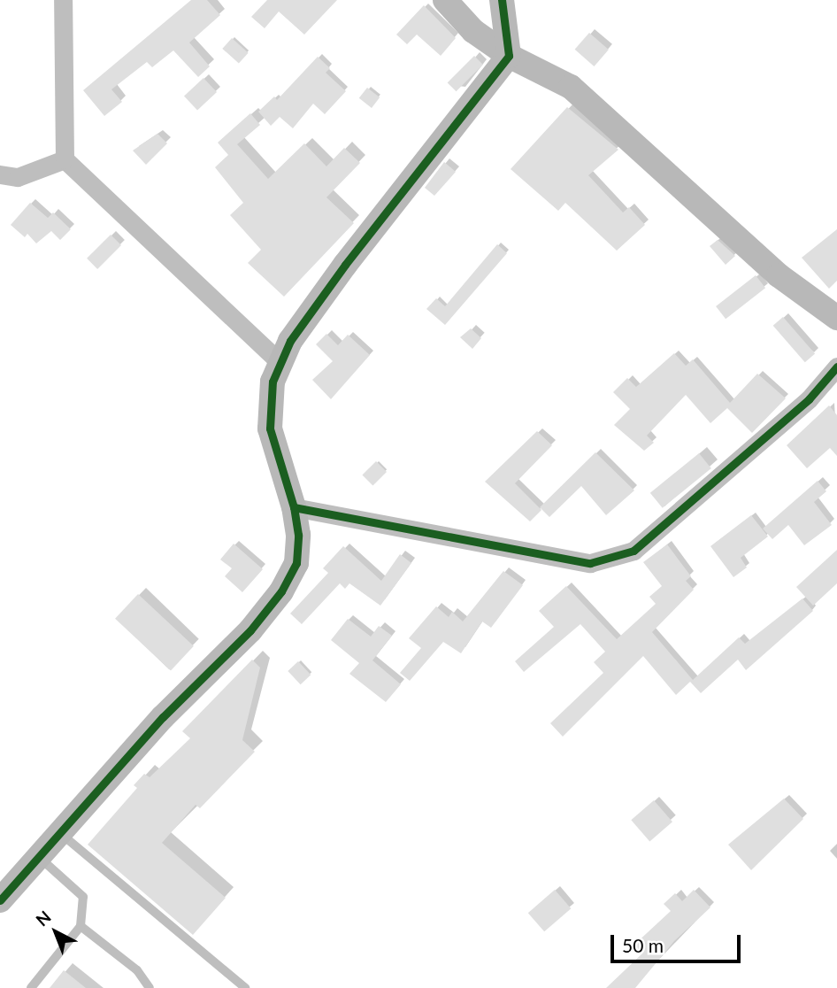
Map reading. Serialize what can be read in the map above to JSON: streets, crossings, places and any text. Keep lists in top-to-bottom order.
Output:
{
  "scale_bar": "50 m",
  "north": "top left"
}
